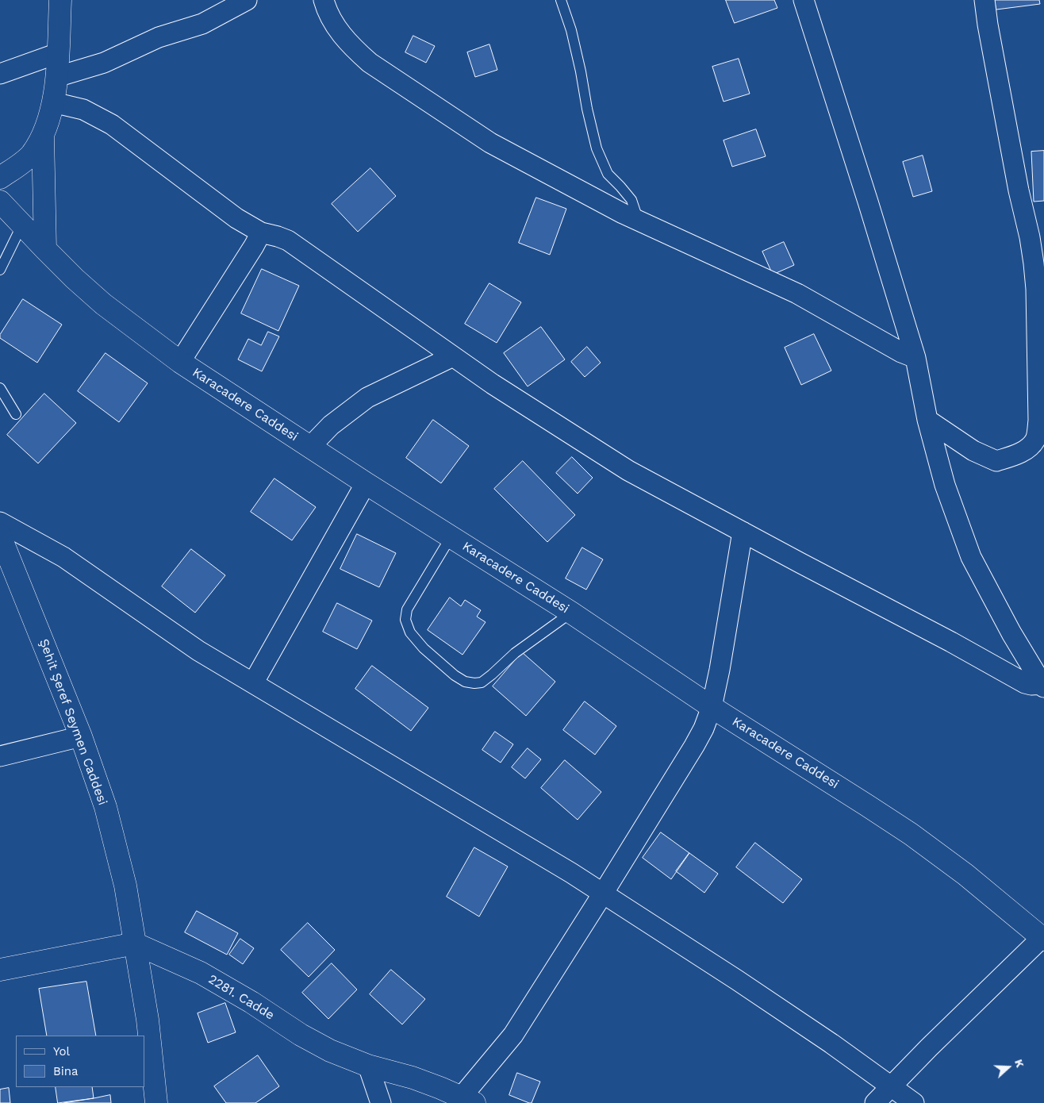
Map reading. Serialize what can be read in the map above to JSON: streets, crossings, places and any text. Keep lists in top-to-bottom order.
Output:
{
  "streets": {
    "street": ["Karacadere Caddesi", "Şehit Şeref Seymen Caddesi", "2281. Cadde"]
  },
  "crossings": [
    ["Şehit Şeref Seymen Caddesi", "2281. Cadde"]
  ],
  "legend": ["Yol", "Bina"],
  "north": "right"
}
